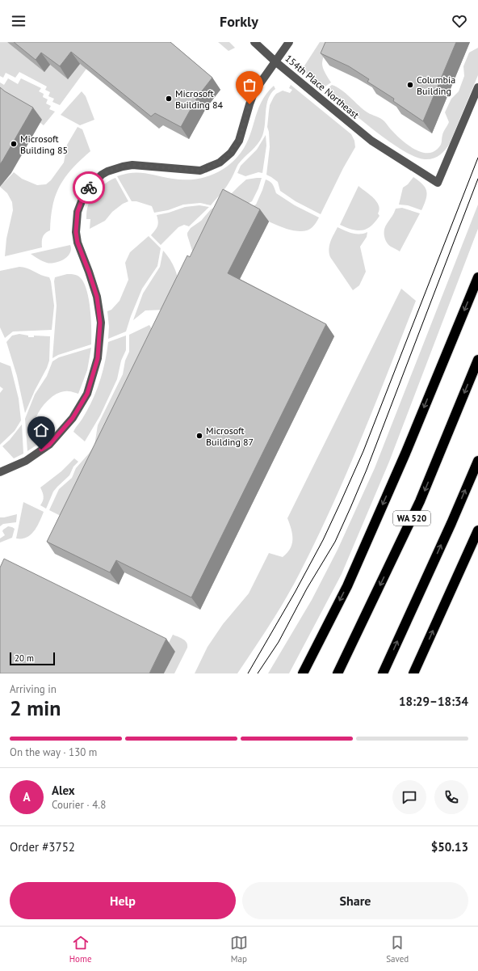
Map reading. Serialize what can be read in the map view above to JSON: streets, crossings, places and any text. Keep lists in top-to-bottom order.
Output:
{
  "streets": {
    "highway": ["WA 520"],
    "street": ["154th Place Northeast"]
  },
  "places": [
    "Columbia Building",
    "Microsoft Building 84",
    "Microsoft Building 85",
    "Microsoft Building 87"
  ],
  "scale_bar": "20 m",
  "page": {
    "header": "Forkly",
    "scale": "20 m",
    "heading": ["2 min", "Arriving in", "18:29–18:34"],
    "panel": [
      "Alex",
      "Courier · 4.8",
      "Order #3752",
      "$50.13"
    ],
    "bar": "On the way · 130 m",
    "round": "A",
    "buttons": ["Help", "Share"],
    "tabs": ["Home", "Map", "Saved"]
  }
}
